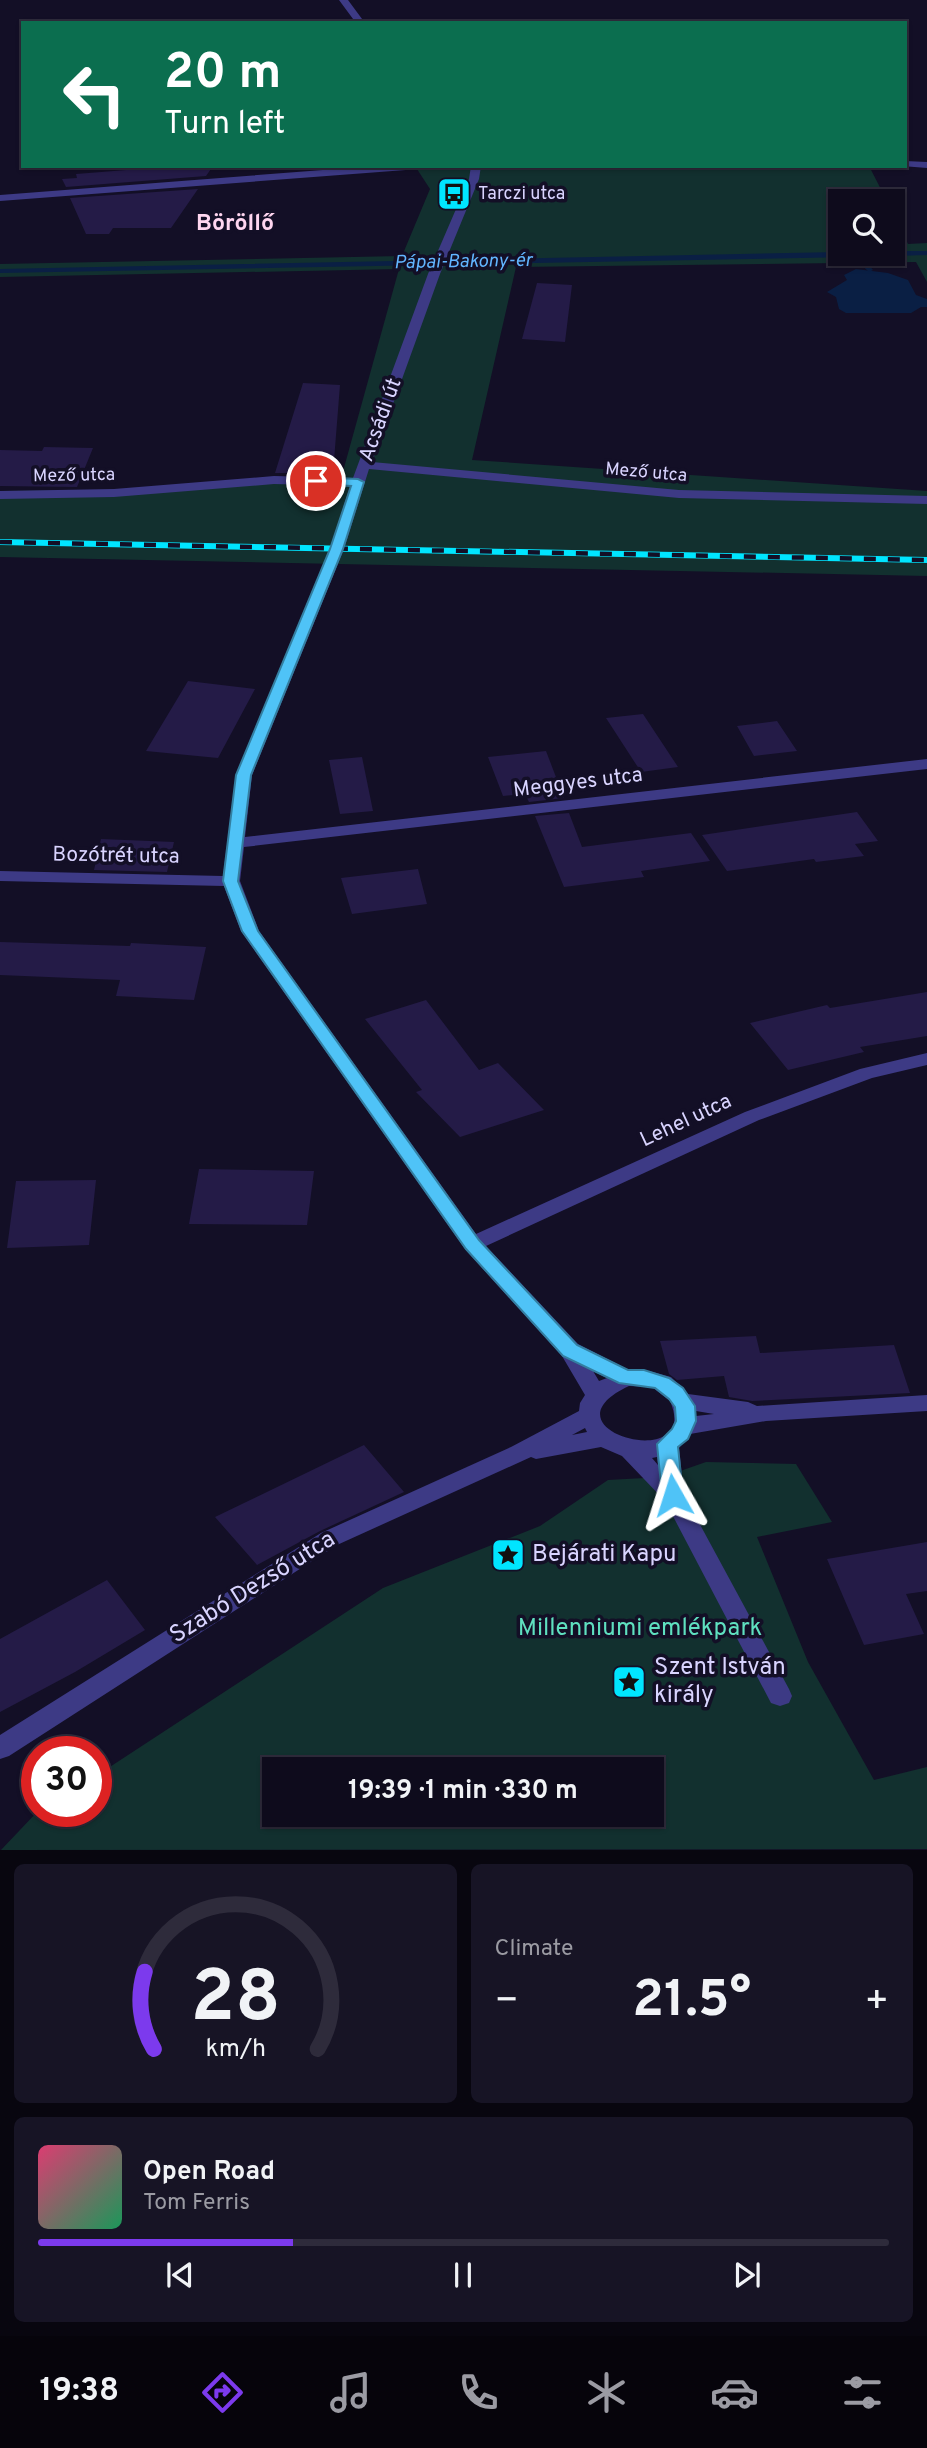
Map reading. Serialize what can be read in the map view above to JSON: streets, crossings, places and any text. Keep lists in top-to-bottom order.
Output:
{
  "streets": {
    "street": [
      "Acsádi út",
      "Mező utca",
      "Meggyes utca",
      "Bozótrét utca",
      "Lehel utca",
      "Szabó Dezső utca"
    ]
  },
  "crossings": [
    ["Acsádi út", "Mező utca"],
    ["Acsádi út", "Meggyes utca"],
    ["Acsádi út", "Bozótrét utca"],
    ["Acsádi út", "Lehel utca"],
    ["Acsádi út", "Szabó Dezső utca"]
  ],
  "districts": ["Böröllő"],
  "water": ["Pápai-Bakony-ér"],
  "parks": ["Millenniumi emlékpark"],
  "places": {
    "bus stop": ["Tarczi utca"],
    "place": ["Bejárati Kapu", "Szent István király"]
  },
  "page": {
    "turn": ["20 m", "Turn left"],
    "limit": "30",
    "trip": "19:39 · 1 min · 330 m",
    "tile": "Climate",
    "heat": ["−", "21.5°", "+"],
    "song": ["Open Road", "Tom Ferris"],
    "tabs": "19:38",
    "gauge": ["28", "km/h"]
  }
}
